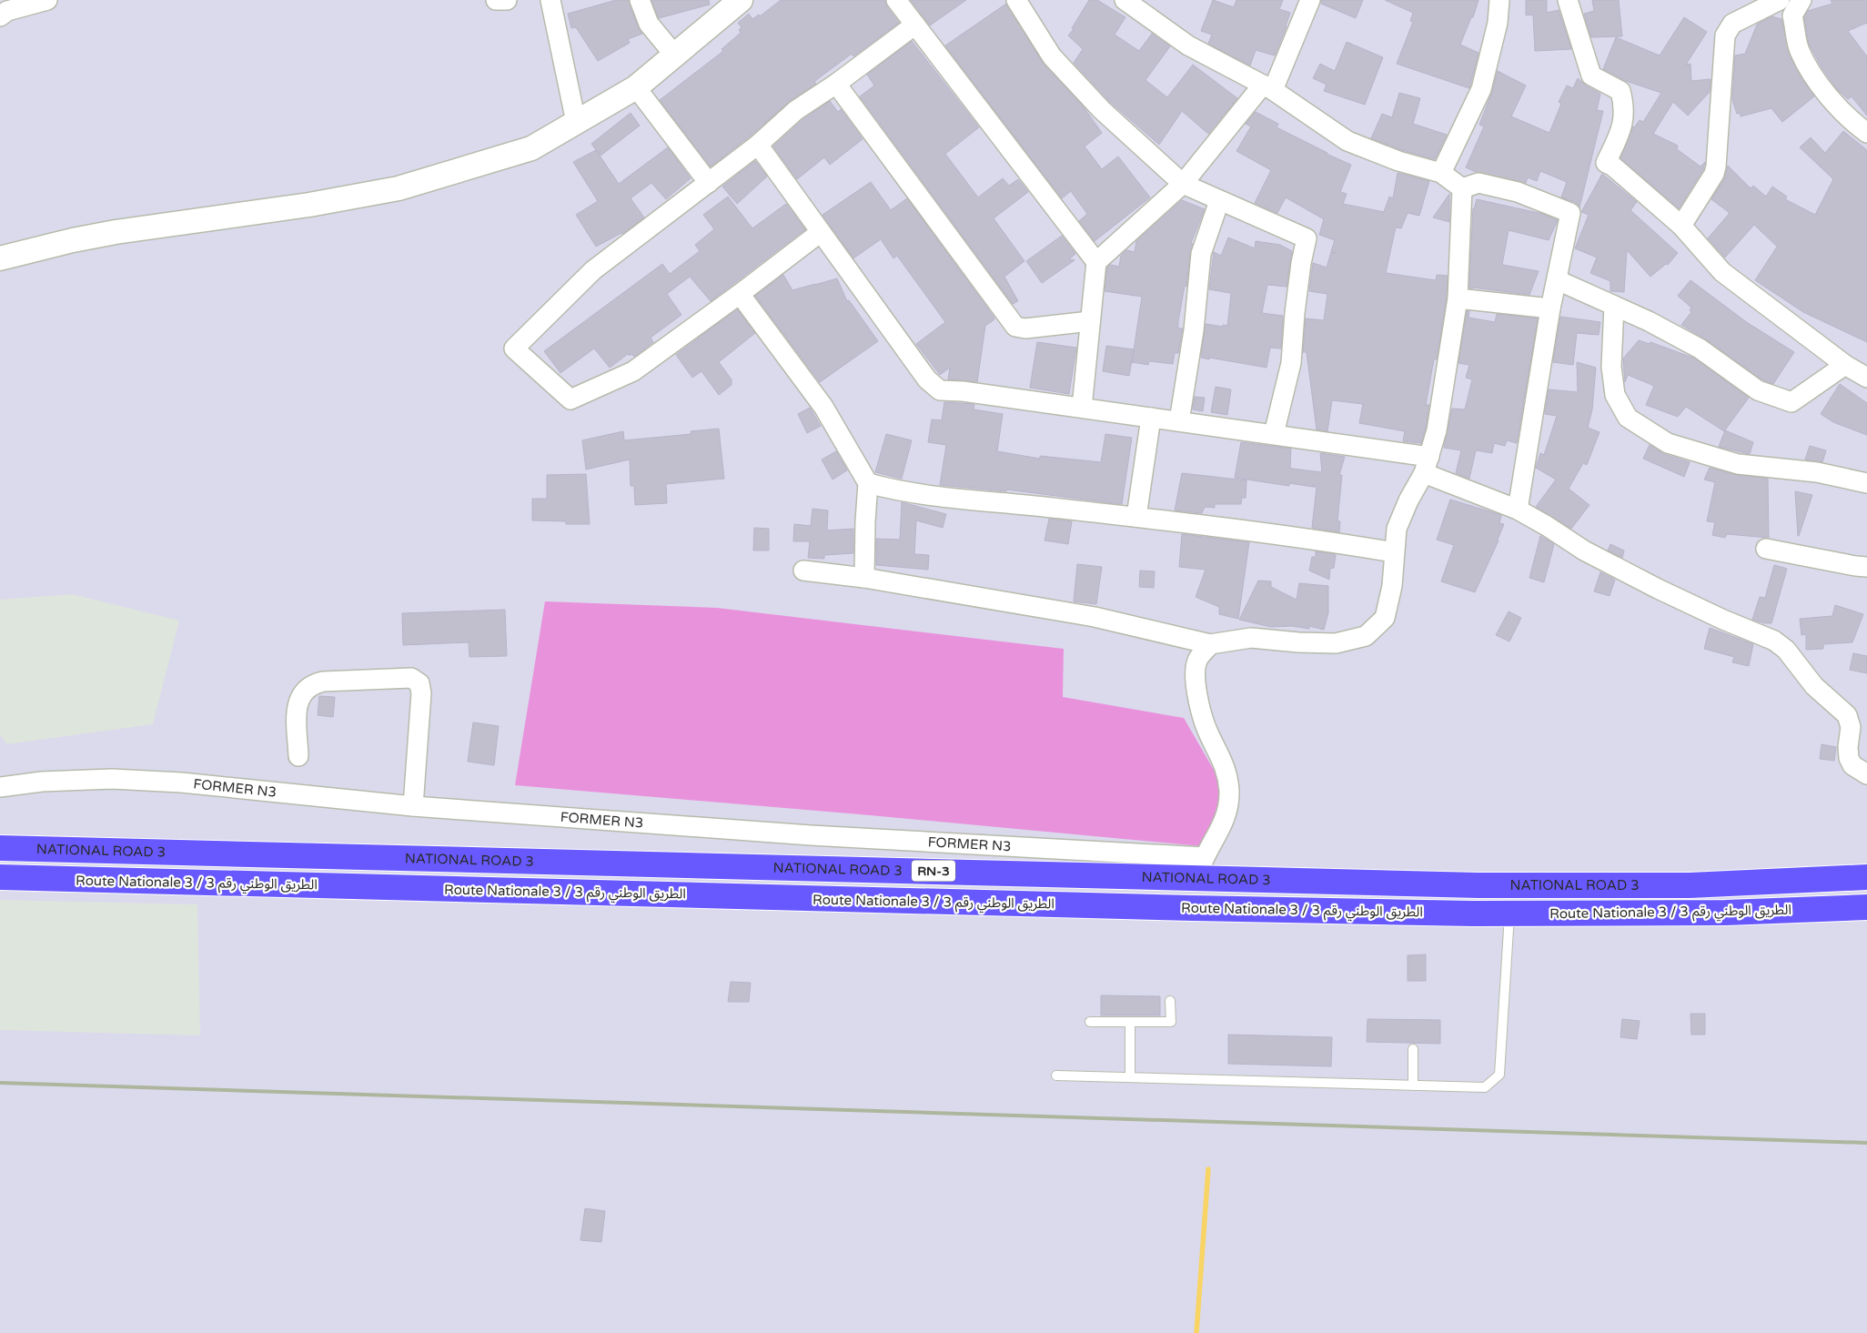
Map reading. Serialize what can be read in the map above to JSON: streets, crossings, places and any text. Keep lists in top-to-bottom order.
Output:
{
  "streets": {
    "highway": ["NATIONAL ROAD 3", "RN-3", "Route Nationale 3 / الطريق الوطني رقم 3"],
    "street": ["FORMER N3"]
  },
  "crossings": [
    ["FORMER N3", "NATIONAL ROAD 3"]
  ]
}
